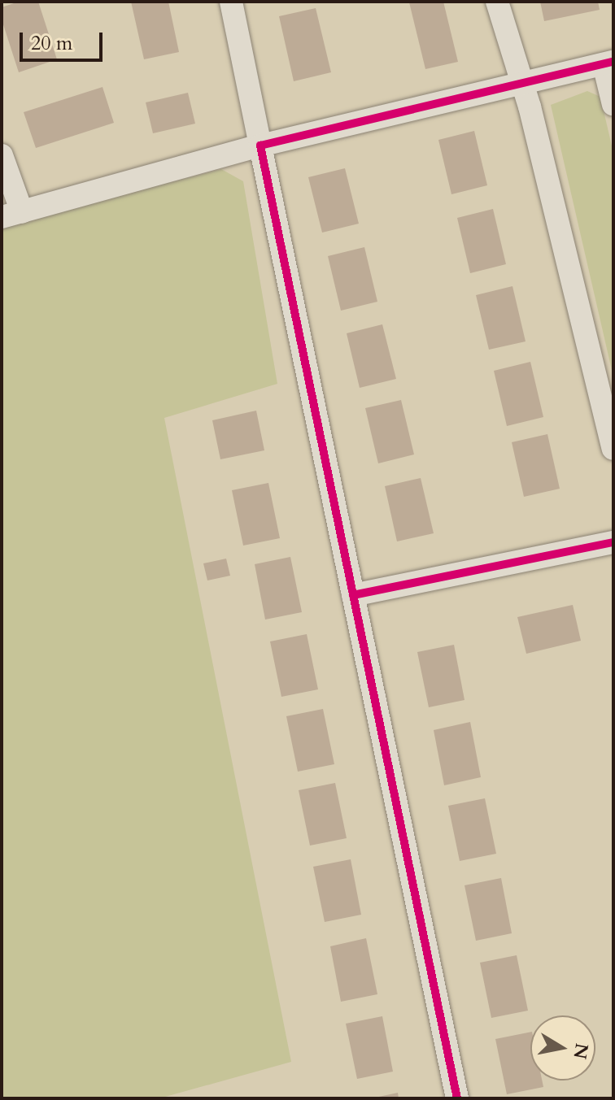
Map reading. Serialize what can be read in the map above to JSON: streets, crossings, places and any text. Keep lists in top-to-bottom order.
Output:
{
  "scale_bar": "20 m",
  "north": "right"
}
